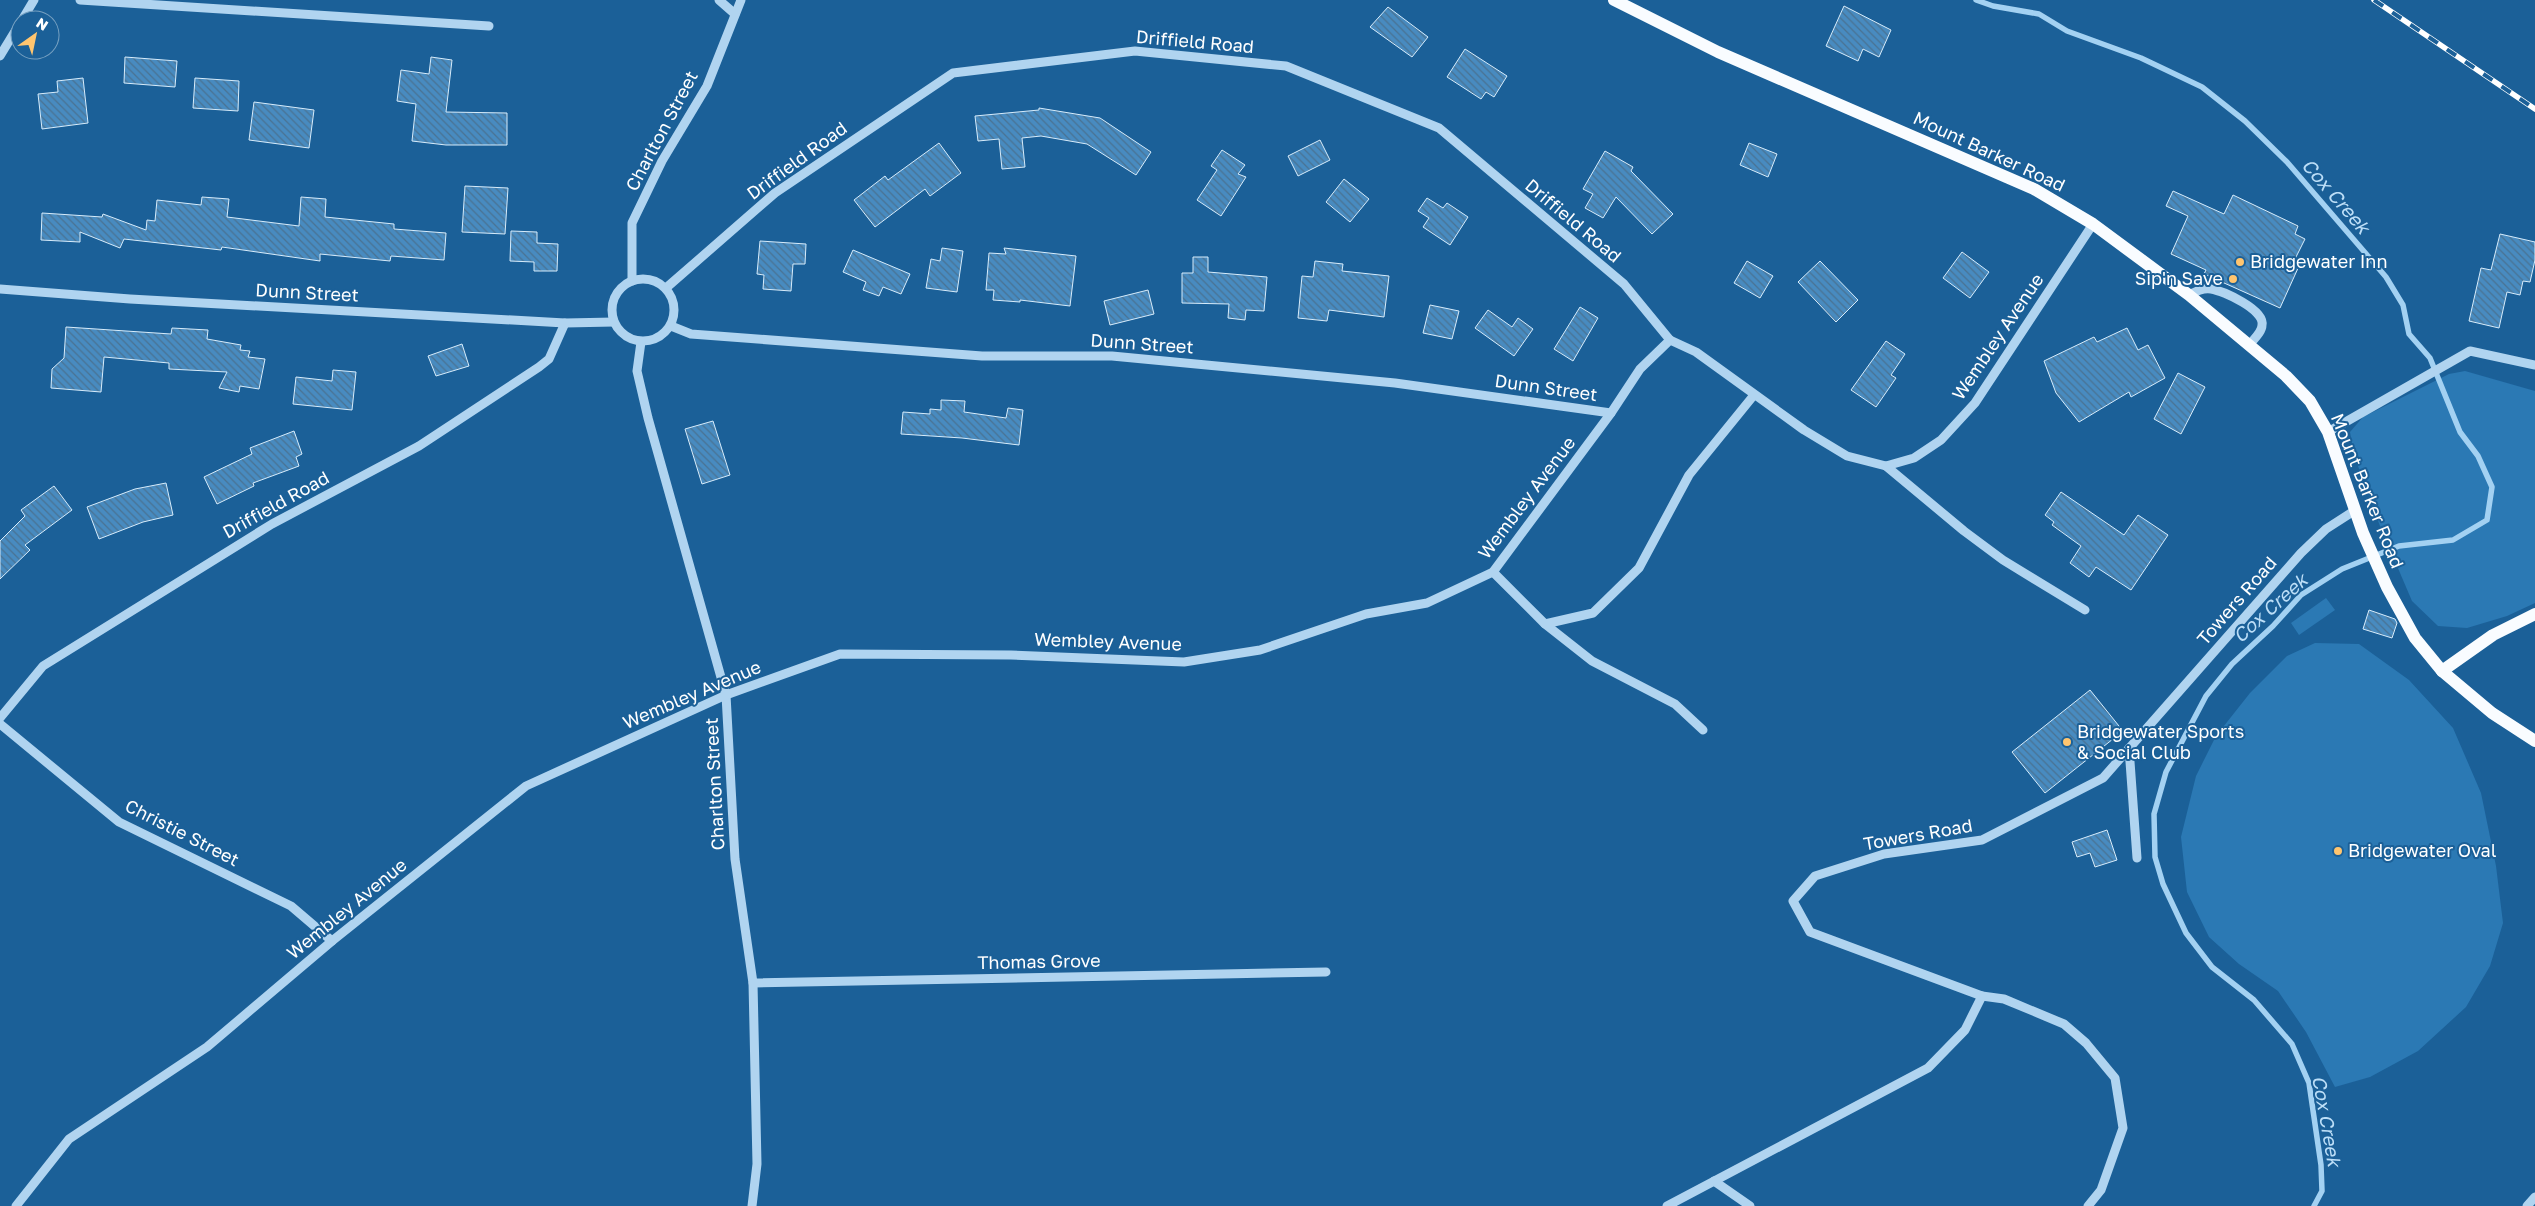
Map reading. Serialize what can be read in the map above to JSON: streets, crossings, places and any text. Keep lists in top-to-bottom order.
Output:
{
  "streets": {
    "main road": ["Mount Barker Road"],
    "street": [
      "Driffield Road",
      "Charlton Street",
      "Dunn Street",
      "Wembley Avenue",
      "Towers Road",
      "Christie Street",
      "Thomas Grove"
    ]
  },
  "crossings": [
    ["Driffield Road", "Charlton Street"],
    ["Driffield Road", "Dunn Street"],
    ["Driffield Road", "Wembley Avenue"],
    ["Charlton Street", "Dunn Street"],
    ["Charlton Street", "Wembley Avenue"],
    ["Charlton Street", "Thomas Grove"],
    ["Mount Barker Road", "Wembley Avenue"],
    ["Mount Barker Road", "Towers Road"],
    ["Dunn Street", "Wembley Avenue"],
    ["Wembley Avenue", "Christie Street"]
  ],
  "water": ["Cox Creek"],
  "places": [
    "Bridgewater Inn",
    "Sip'n Save",
    "Bridgewater Sports & Social Club",
    "Bridgewater Oval"
  ],
  "north": "top right"
}
